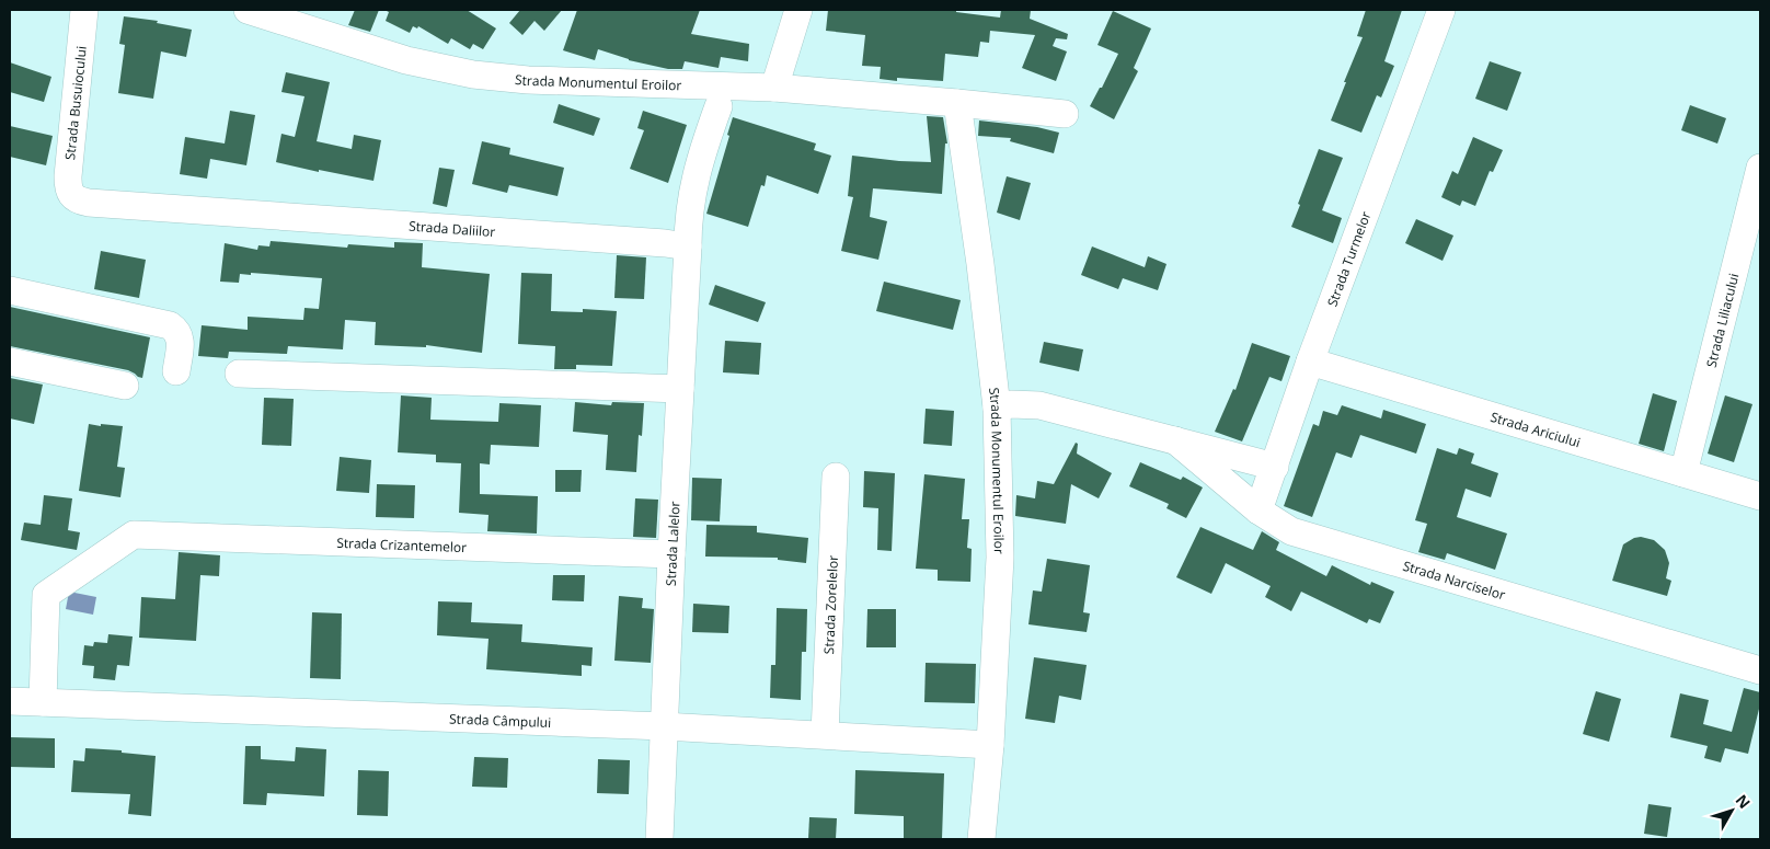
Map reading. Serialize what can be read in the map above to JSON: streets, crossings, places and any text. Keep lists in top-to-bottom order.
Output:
{
  "streets": {
    "street": [
      "Strada Monumentul Eroilor",
      "Strada Busuiocului",
      "Strada Daliilor",
      "Strada Turmelor",
      "Strada Liliacului",
      "Strada Ariciului",
      "Strada Lalelor",
      "Strada Crizantemelor",
      "Strada Narciselor",
      "Strada Zorelelor",
      "Strada Câmpului"
    ]
  },
  "crossings": [
    ["Strada Monumentul Eroilor", "Strada Narciselor"],
    ["Strada Monumentul Eroilor", "Strada Câmpului"],
    ["Strada Busuiocului", "Strada Daliilor"],
    ["Strada Daliilor", "Strada Lalelor"],
    ["Strada Turmelor", "Strada Ariciului"],
    ["Strada Turmelor", "Strada Narciselor"],
    ["Strada Liliacului", "Strada Ariciului"],
    ["Strada Lalelor", "Strada Crizantemelor"],
    ["Strada Lalelor", "Strada Câmpului"],
    ["Strada Crizantemelor", "Strada Câmpului"],
    ["Strada Zorelelor", "Strada Câmpului"]
  ],
  "north": "top right"
}
